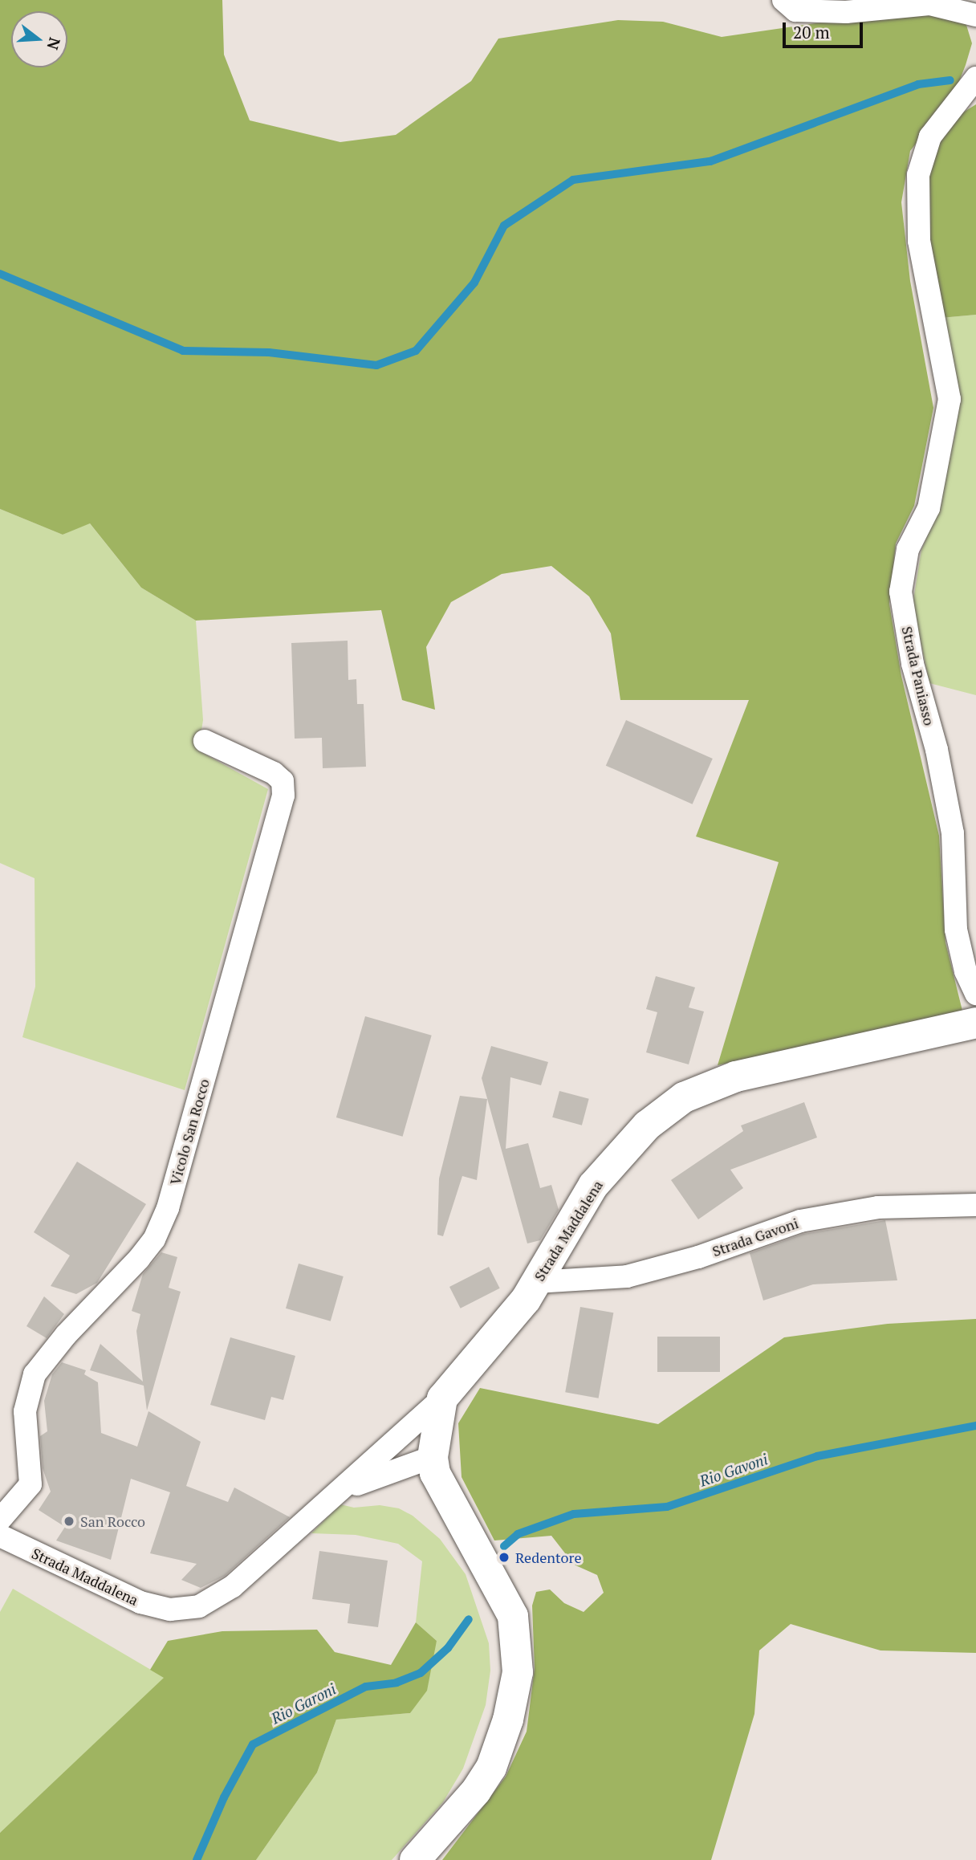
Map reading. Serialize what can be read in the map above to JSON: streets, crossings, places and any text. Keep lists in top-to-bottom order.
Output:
{
  "streets": {
    "street": [
      "Strada Paniasso",
      "Vicolo San Rocco",
      "Strada Maddalena",
      "Strada Gavoni"
    ]
  },
  "crossings": [
    ["Strada Maddalena", "Strada Gavoni"]
  ],
  "water": ["Rio Gavoni", "Rio Garoni"],
  "places": ["San Rocco", "Redentore"],
  "scale_bar": "20 m",
  "north": "right"
}
